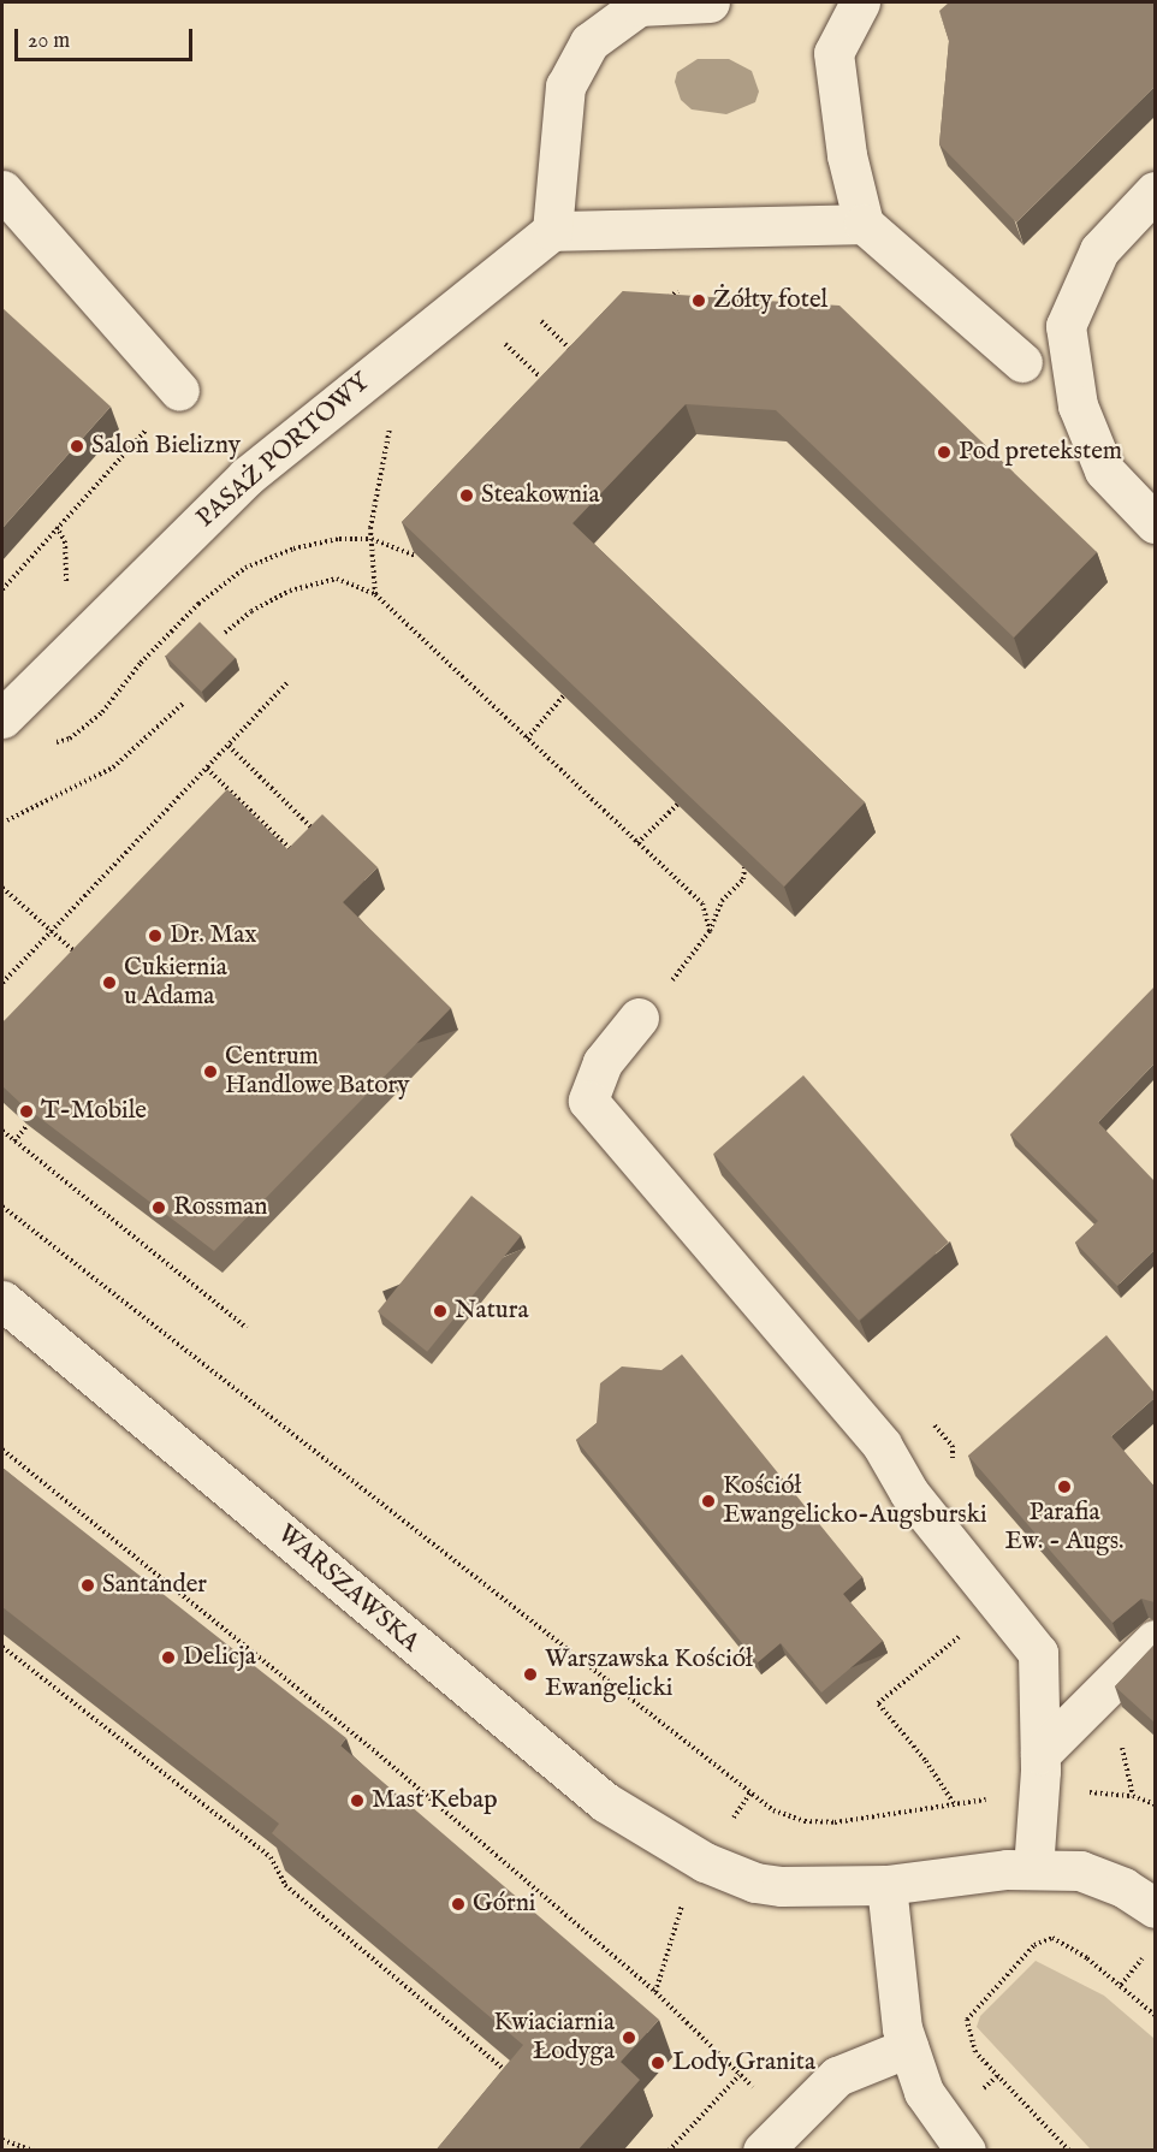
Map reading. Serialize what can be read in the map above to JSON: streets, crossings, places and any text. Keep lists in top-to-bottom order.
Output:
{
  "streets": {
    "street": ["PASAŻ PORTOWY", "WARSZAWSKA"]
  },
  "places": [
    "Żółty fotel",
    "Salon Bielizny",
    "Pod pretekstem",
    "Steakownia",
    "Dr. Max",
    "Cukiernia u Adama",
    "Centrum Handlowe Batory",
    "T-Mobile",
    "Rossman",
    "Natura",
    "Parafia Ew. - Augs.",
    "Kościół Ewangelicko-Augsburski",
    "Santander",
    "Delicja",
    "Warszawska Kościół Ewangelicki",
    "Mast Kebap",
    "Górni",
    "Kwiaciarnia Łodyga",
    "Lody Granita"
  ],
  "scale_bar": "20 m"
}
